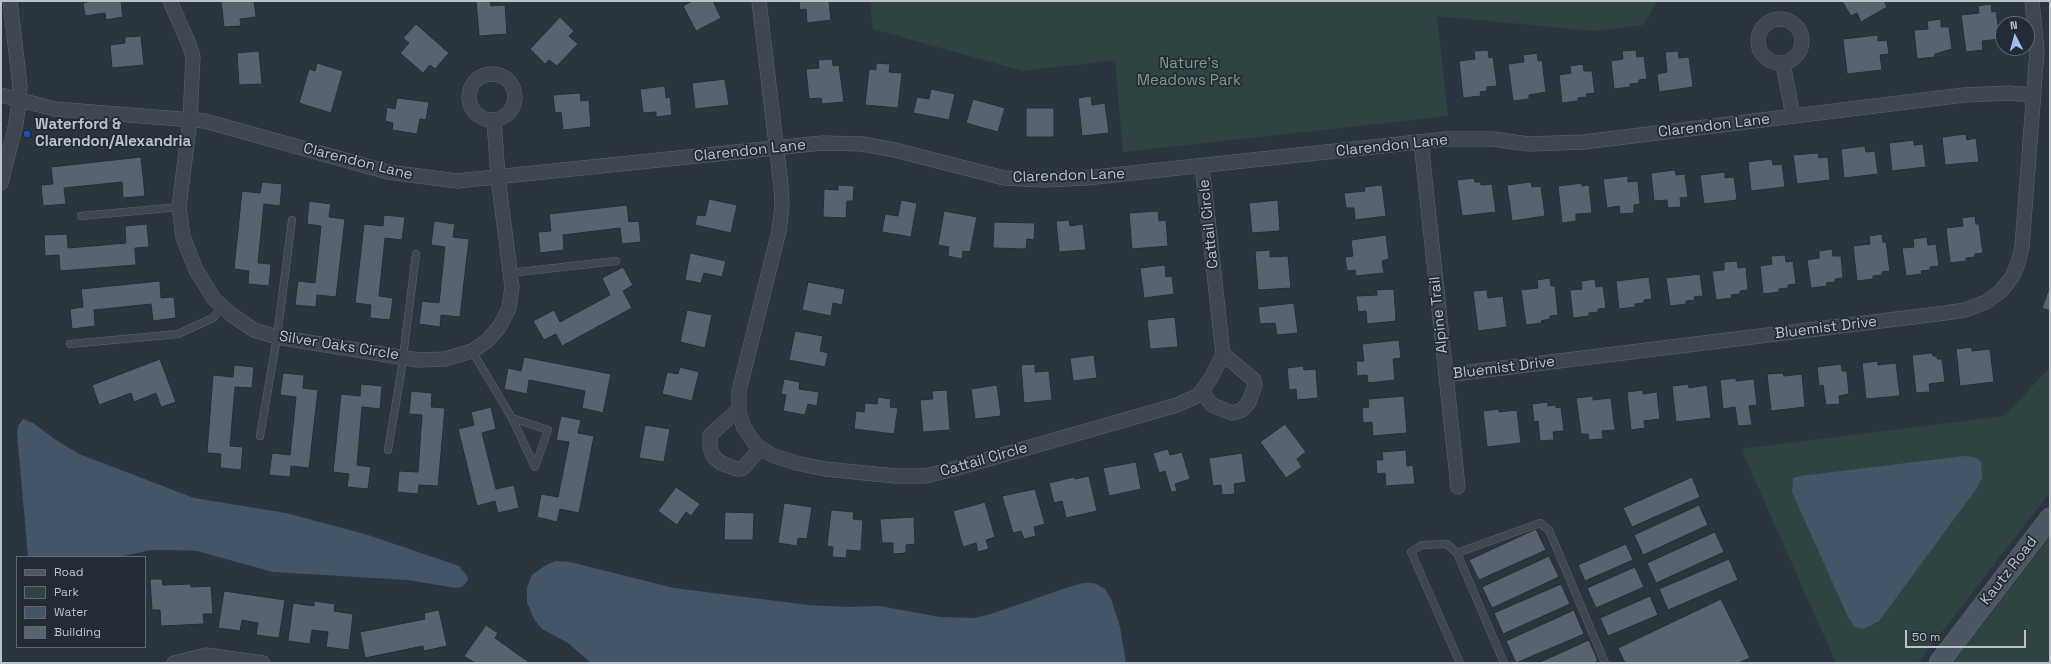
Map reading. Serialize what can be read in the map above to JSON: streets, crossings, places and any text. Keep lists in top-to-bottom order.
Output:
{
  "streets": {
    "street": [
      "Clarendon Lane",
      "Cattail Circle",
      "Alpine Trail",
      "Bluemist Drive",
      "Silver Oaks Circle",
      "Kautz Road"
    ]
  },
  "crossings": [
    ["Clarendon Lane", "Cattail Circle"],
    ["Clarendon Lane", "Alpine Trail"],
    ["Clarendon Lane", "Bluemist Drive"],
    ["Clarendon Lane", "Silver Oaks Circle"],
    ["Alpine Trail", "Bluemist Drive"]
  ],
  "parks": ["Nature's Meadows Park"],
  "places": ["Waterford & Clarendon/Alexandria"],
  "legend": [
    "Road",
    "Park",
    "Water",
    "Building"
  ],
  "scale_bar": "50 m",
  "north": "top"
}
